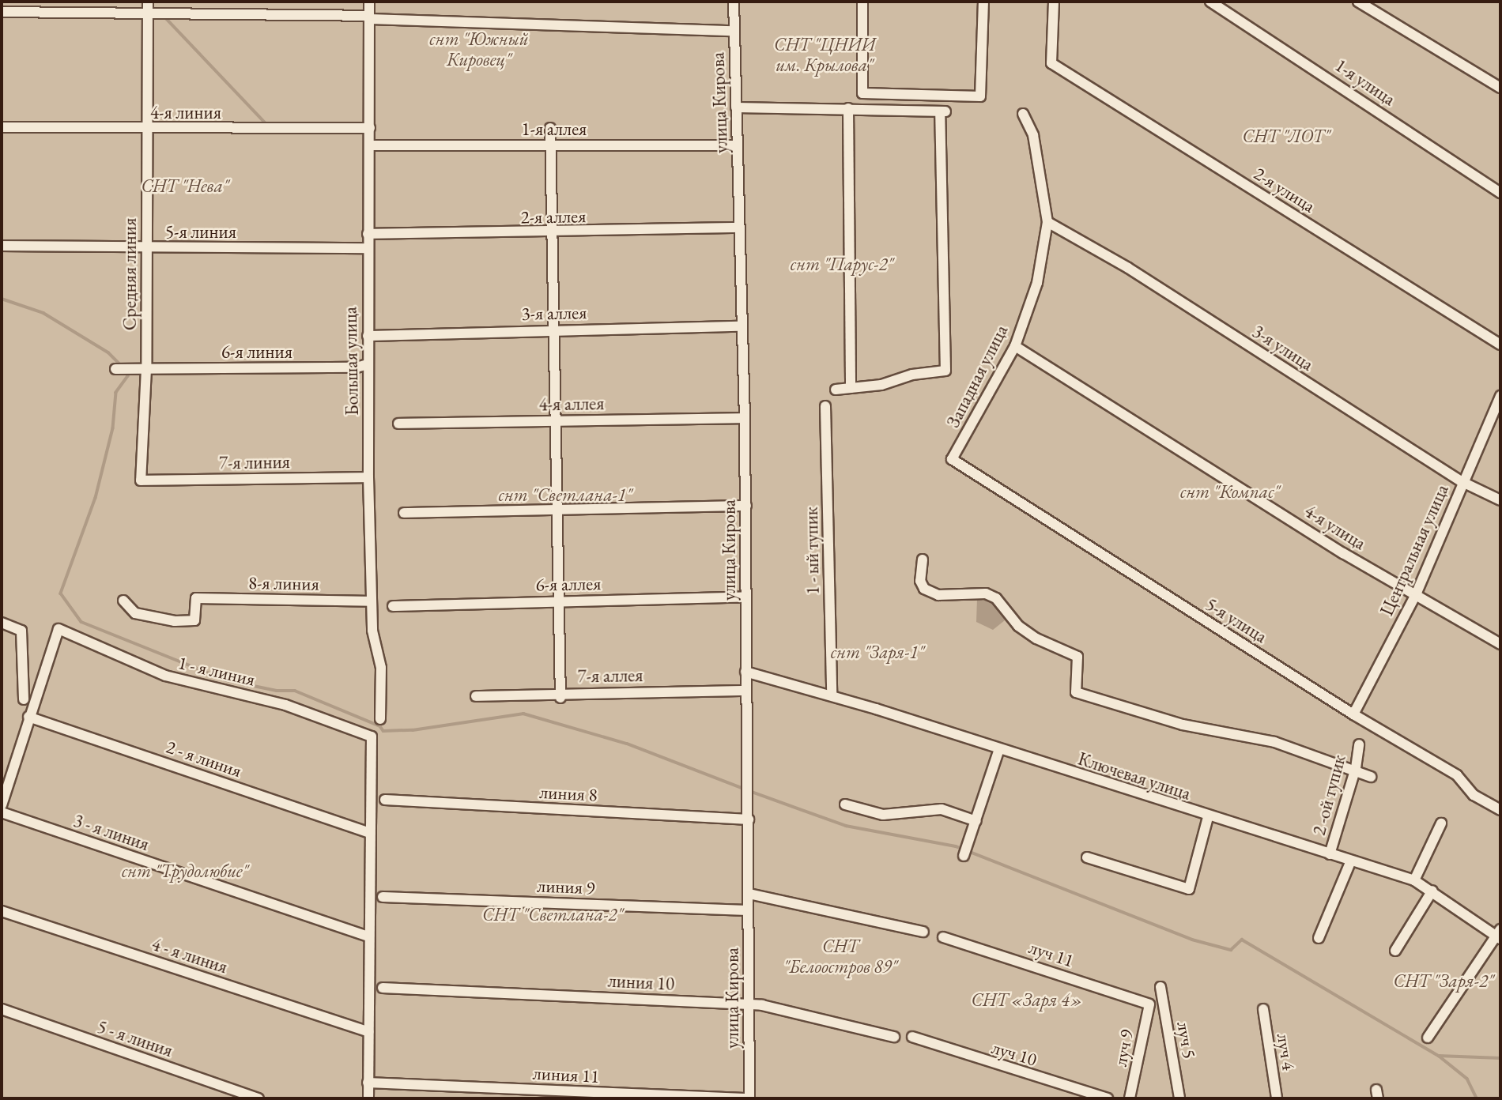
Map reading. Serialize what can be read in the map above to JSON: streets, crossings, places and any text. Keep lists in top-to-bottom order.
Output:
{
  "streets": {
    "street": [
      "1-я улица",
      "улица Кирова",
      "4-я линия",
      "1-я аллея",
      "2-я улица",
      "2-я аллея",
      "5-я линия",
      "Средняя линия",
      "3-я аллея",
      "3-я улица",
      "6-я линия",
      "Большая улица",
      "Западная улица",
      "4-я аллея",
      "7-я линия",
      "4-я улица",
      "Центральная улица",
      "1 - ый тупик",
      "8-я линия",
      "6-я аллея",
      "5-я улица",
      "1 - я линия",
      "7-я аллея",
      "2 - я линия",
      "Ключевая улица",
      "линия 8",
      "2 -ой тупик",
      "3 - я линия",
      "линия 9",
      "луч 11",
      "4 - я линия",
      "линия 10",
      "5 - я линия",
      "луч 5",
      "луч 9",
      "луч 4",
      "луч 10",
      "линия 11"
    ]
  },
  "crossings": [
    ["улица Кирова", "1-я аллея"],
    ["улица Кирова", "2-я аллея"],
    ["улица Кирова", "3-я аллея"],
    ["улица Кирова", "4-я аллея"],
    ["улица Кирова", "6-я аллея"],
    ["улица Кирова", "7-я аллея"],
    ["улица Кирова", "Ключевая улица"],
    ["улица Кирова", "линия 8"],
    ["улица Кирова", "линия 9"],
    ["улица Кирова", "линия 10"],
    ["улица Кирова", "линия 11"],
    ["4-я линия", "Средняя линия"],
    ["4-я линия", "Большая улица"],
    ["1-я аллея", "Большая улица"],
    ["2-я аллея", "Большая улица"],
    ["5-я линия", "Средняя линия"],
    ["5-я линия", "Большая улица"],
    ["Средняя линия", "6-я линия"],
    ["Средняя линия", "7-я линия"],
    ["3-я аллея", "Большая улица"],
    ["3-я улица", "Западная улица"],
    ["3-я улица", "Центральная улица"],
    ["6-я линия", "Большая улица"],
    ["Большая улица", "7-я линия"],
    ["Большая улица", "8-я линия"],
    ["Западная улица", "4-я улица"],
    ["Западная улица", "5-я улица"],
    ["4-я улица", "Центральная улица"],
    ["Центральная улица", "5-я улица"],
    ["1 - ый тупик", "Ключевая улица"],
    ["1 - я линия", "2 - я линия"],
    ["Ключевая улица", "2 -ой тупик"],
    ["луч 11", "луч 9"]
  ],
  "parks": [
    "снт \"Южный Кировец\"",
    "СНТ \"ЦНИИ им. Крылова\"",
    "СНТ \"ЛОТ\"",
    "СНТ \"Нева\"",
    "снт \"Парус-2\"",
    "снт \"Компас\"",
    "снт \"Светлана-1\"",
    "снт \"Заря-1\"",
    "снт \"Трудолюбие\"",
    "СНТ \"Светлана-2\"",
    "СНТ \"Белоостров 89\"",
    "СНТ \"Заря-2\"",
    "СНТ «Заря 4»"
  ]
}
